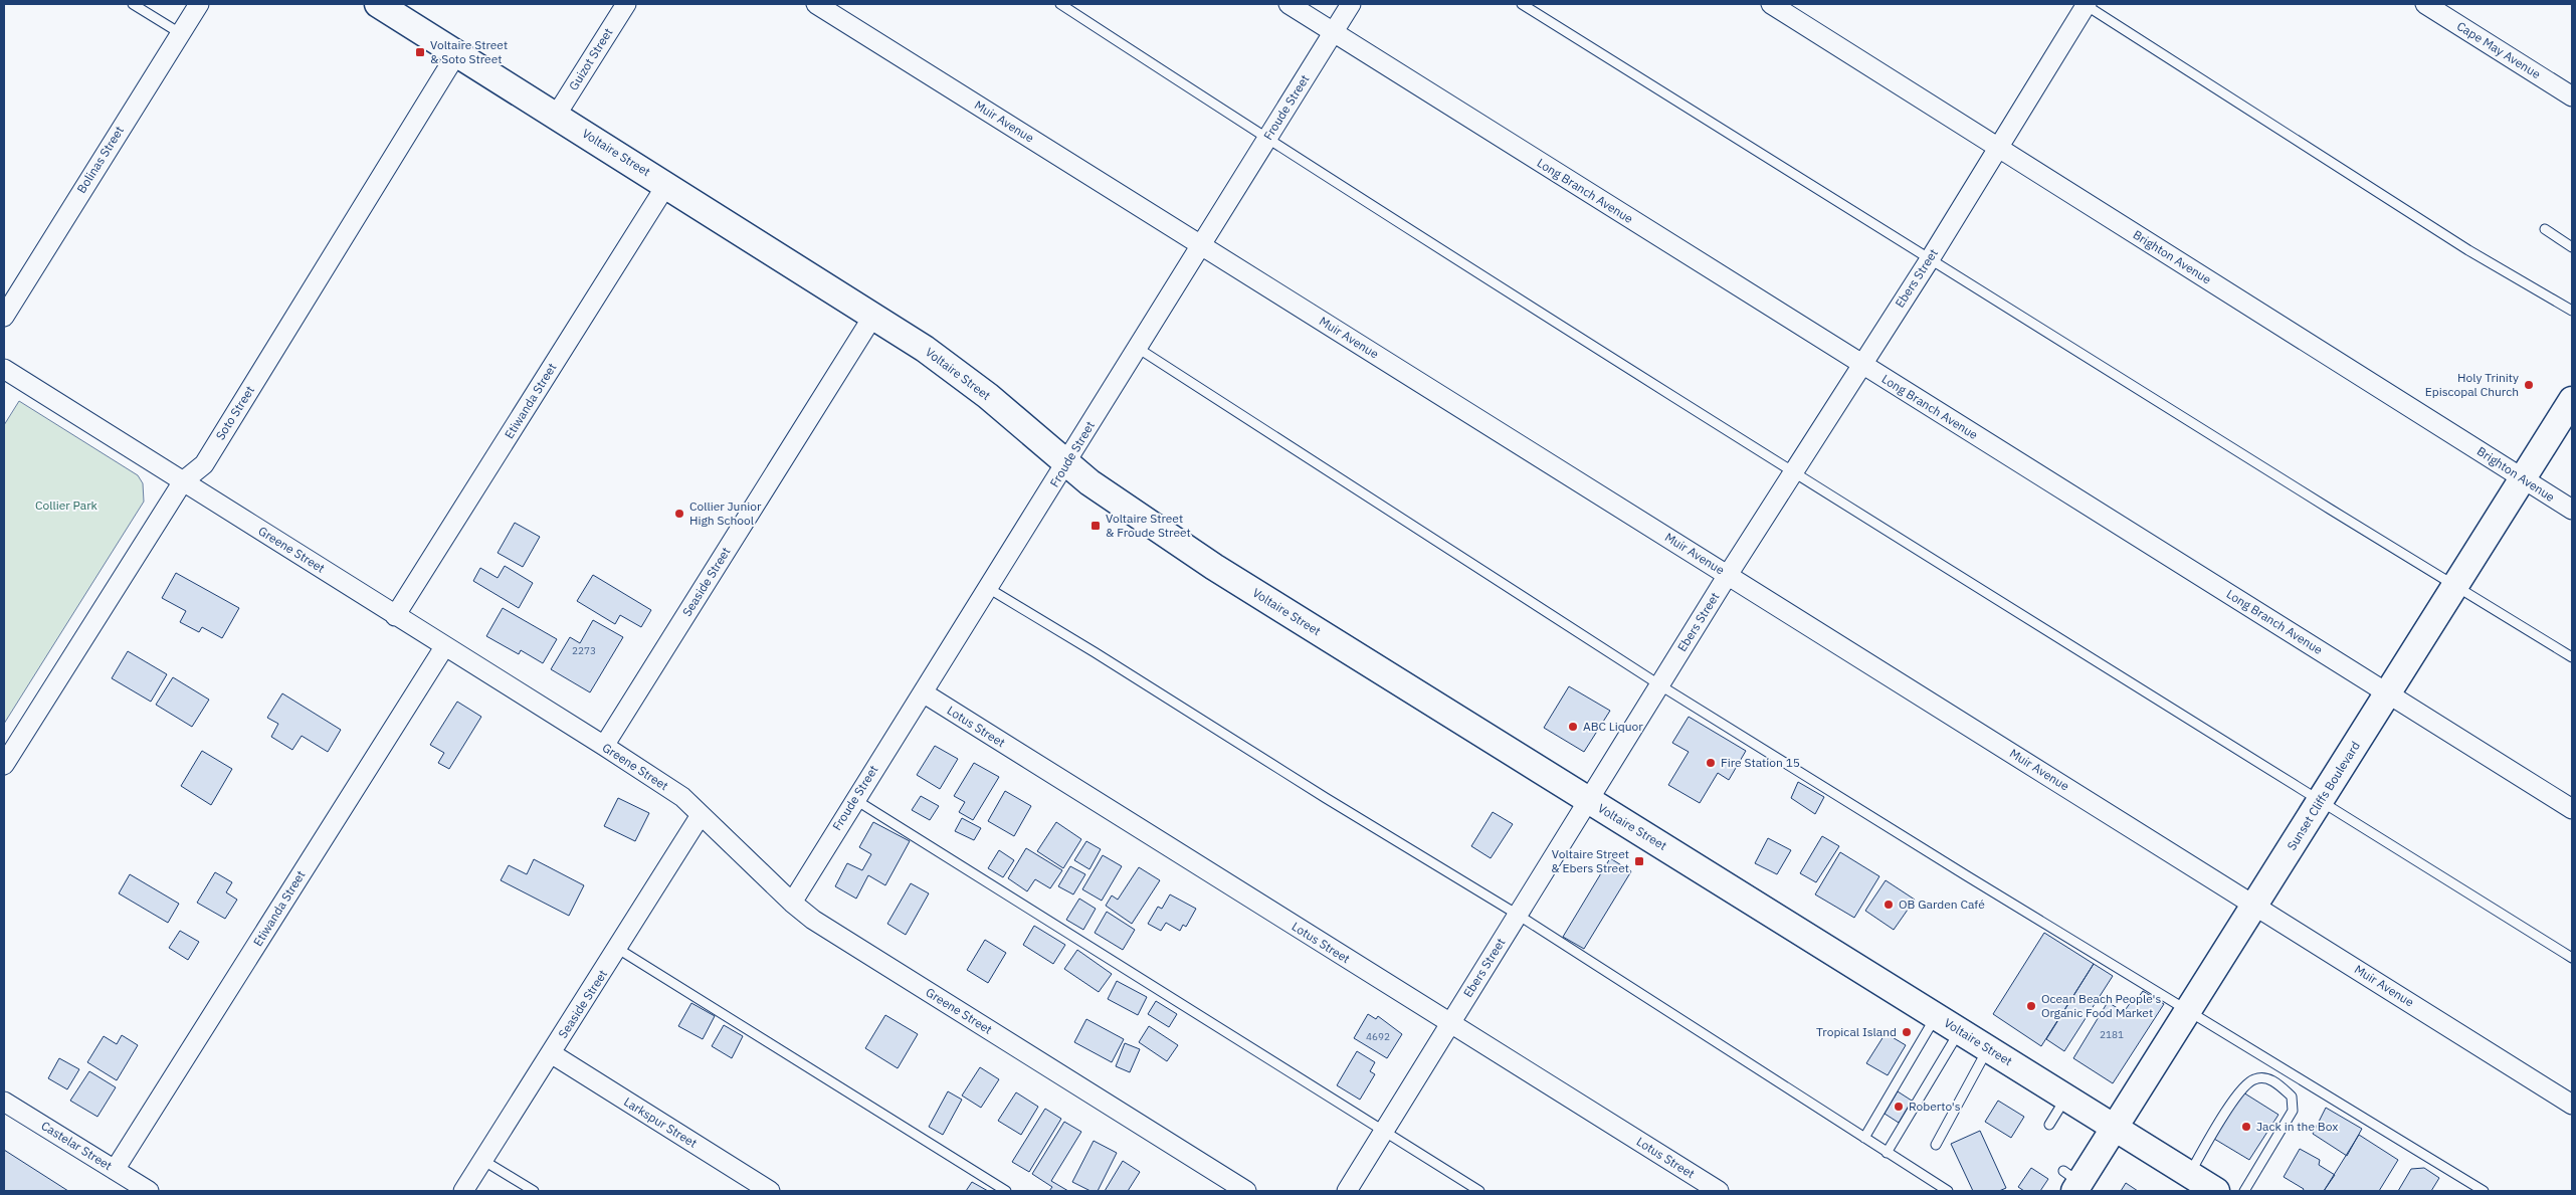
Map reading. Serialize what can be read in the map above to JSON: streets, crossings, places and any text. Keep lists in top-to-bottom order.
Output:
{
  "streets": {
    "main road": ["Voltaire Street", "Sunset Cliffs Boulevard"],
    "street": [
      "Cape May Avenue",
      "Guizot Street",
      "Froude Street",
      "Muir Avenue",
      "Bolinas Street",
      "Long Branch Avenue",
      "Brighton Avenue",
      "Ebers Street",
      "Etiwanda Street",
      "Soto Street",
      "Greene Street",
      "Seaside Street",
      "Lotus Street",
      "Larkspur Street",
      "Castelar Street"
    ]
  },
  "crossings": [
    ["Guizot Street", "Voltaire Street"],
    ["Froude Street", "Muir Avenue"],
    ["Froude Street", "Voltaire Street"],
    ["Froude Street", "Long Branch Avenue"],
    ["Froude Street", "Greene Street"],
    ["Froude Street", "Lotus Street"],
    ["Muir Avenue", "Ebers Street"],
    ["Muir Avenue", "Sunset Cliffs Boulevard"],
    ["Voltaire Street", "Ebers Street"],
    ["Voltaire Street", "Etiwanda Street"],
    ["Voltaire Street", "Soto Street"],
    ["Voltaire Street", "Seaside Street"],
    ["Voltaire Street", "Sunset Cliffs Boulevard"],
    ["Long Branch Avenue", "Ebers Street"],
    ["Long Branch Avenue", "Sunset Cliffs Boulevard"],
    ["Brighton Avenue", "Ebers Street"],
    ["Brighton Avenue", "Sunset Cliffs Boulevard"],
    ["Ebers Street", "Lotus Street"],
    ["Etiwanda Street", "Greene Street"],
    ["Etiwanda Street", "Castelar Street"],
    ["Soto Street", "Greene Street"],
    ["Greene Street", "Seaside Street"],
    ["Seaside Street", "Larkspur Street"]
  ],
  "parks": ["Collier Park"],
  "places": {
    "transit": ["Voltaire Street & Soto Street", "Voltaire Street & Froude Street", "Voltaire Street & Ebers Street"],
    "other": [
      "Holy Trinity Episcopal Church",
      "Collier Junior High School",
      "ABC Liquor",
      "Fire Station 15",
      "OB Garden Café",
      "Ocean Beach People's Organic Food Market",
      "Tropical Island",
      "Roberto's",
      "Jack in the Box"
    ]
  },
  "house_numbers": ["2273", "2181", "4692"]
}
